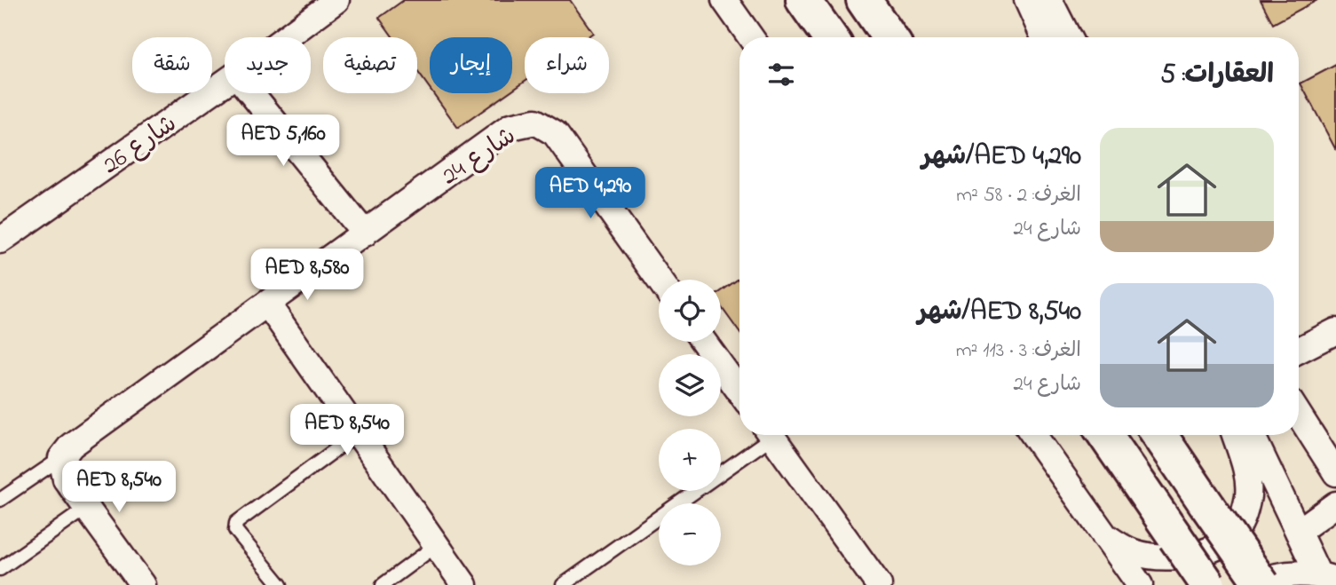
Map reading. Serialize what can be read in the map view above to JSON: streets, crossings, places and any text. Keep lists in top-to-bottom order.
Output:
{
  "streets": {
    "street": ["شارع 26", "شارع 24"]
  },
  "page": {
    "chip": [
      "شراء",
      "إيجار",
      "تصفية",
      "جديد",
      "شقة"
    ],
    "heading": "العقارات: 5",
    "list": [
      {
        "name": "AED 4,290/شهر",
        "note": "الغرف: 2 · 58 m² · شارع 24"
      },
      {
        "name": "AED 8,540/شهر",
        "note": "الغرف: 3 · 113 m² · شارع 24"
      }
    ],
    "price": [
      "AED 5,160",
      "AED 4,290",
      "AED 8,580",
      "AED 8,540",
      "AED 8,540"
    ],
    "map_buttons": ["+", "−"]
  }
}
